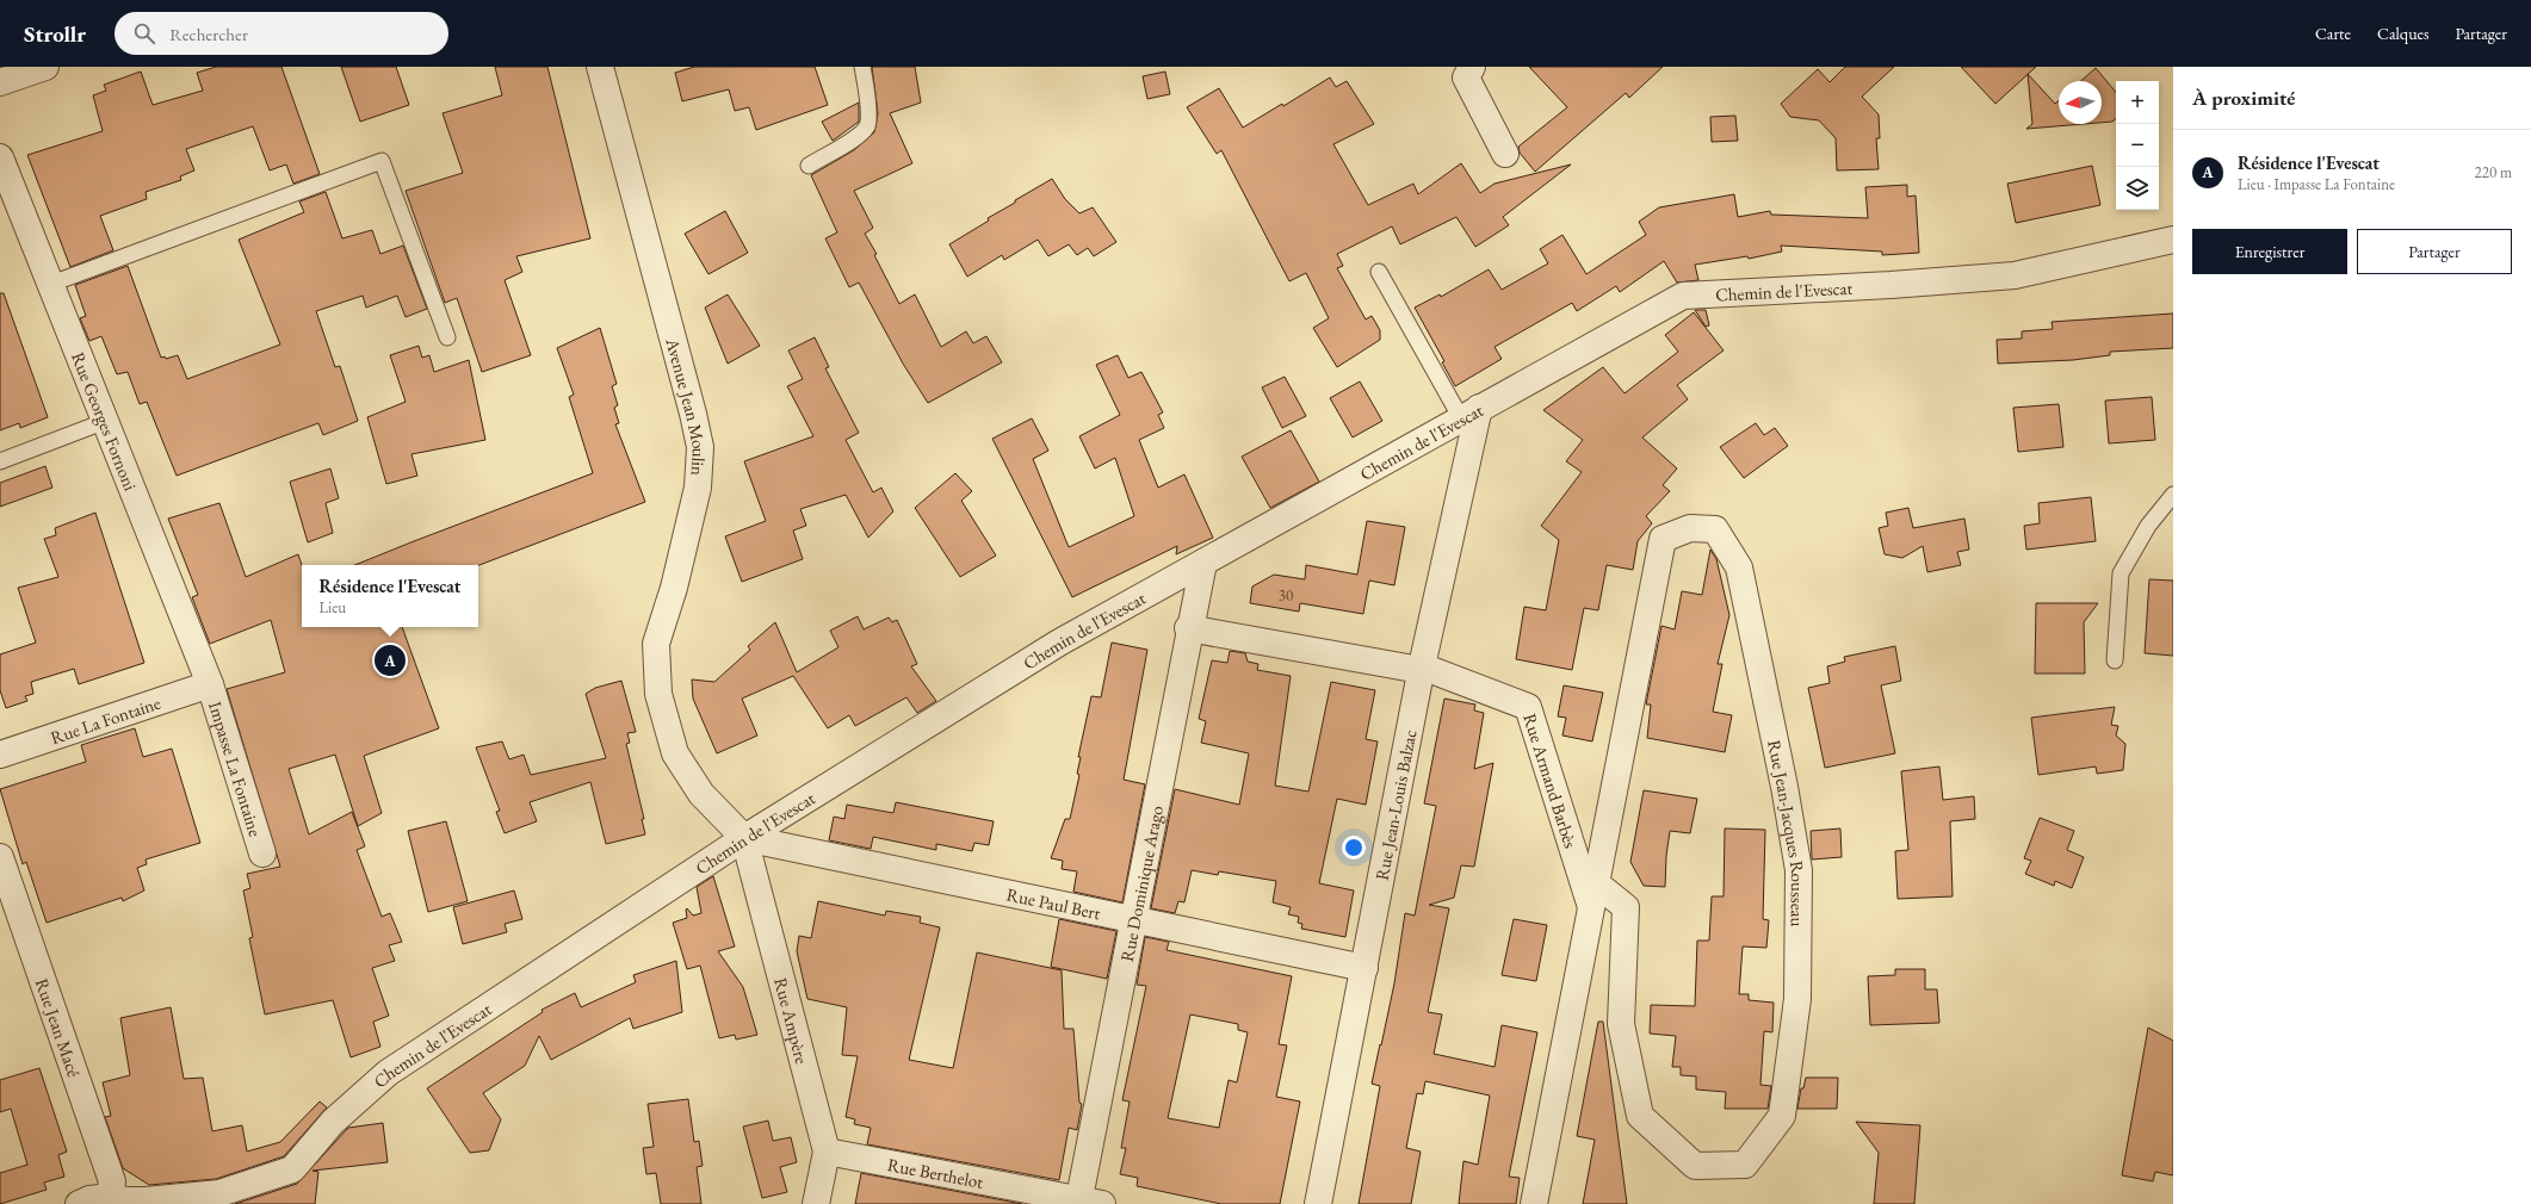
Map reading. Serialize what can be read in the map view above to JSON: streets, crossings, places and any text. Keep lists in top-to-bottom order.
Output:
{
  "streets": {
    "street": [
      "Chemin de l'Evescat",
      "Avenue Jean Moulin",
      "Rue Georges Fornoni",
      "Rue La Fontaine",
      "Impasse La Fontaine",
      "Rue Armand Barbès",
      "Rue Jean-Louis Balzac",
      "Rue Jean-Jacques Rousseau",
      "Rue Dominique Arago",
      "Rue Paul Bert",
      "Rue Ampère",
      "Rue Jean Macé",
      "Rue Berthelot"
    ]
  },
  "crossings": [
    ["Chemin de l'Evescat", "Avenue Jean Moulin"],
    ["Chemin de l'Evescat", "Rue Jean-Louis Balzac"],
    ["Chemin de l'Evescat", "Rue Dominique Arago"],
    ["Chemin de l'Evescat", "Rue Paul Bert"],
    ["Chemin de l'Evescat", "Rue Ampère"],
    ["Chemin de l'Evescat", "Rue Jean Macé"],
    ["Avenue Jean Moulin", "Rue Paul Bert"],
    ["Avenue Jean Moulin", "Rue Ampère"],
    ["Rue Georges Fornoni", "Rue La Fontaine"],
    ["Rue Georges Fornoni", "Impasse La Fontaine"],
    ["Rue La Fontaine", "Impasse La Fontaine"],
    ["Rue Armand Barbès", "Rue Jean-Louis Balzac"],
    ["Rue Armand Barbès", "Rue Jean-Jacques Rousseau"],
    ["Rue Armand Barbès", "Rue Dominique Arago"],
    ["Rue Jean-Louis Balzac", "Rue Paul Bert"],
    ["Rue Dominique Arago", "Rue Paul Bert"],
    ["Rue Dominique Arago", "Rue Berthelot"],
    ["Rue Paul Bert", "Rue Ampère"],
    ["Rue Ampère", "Rue Berthelot"]
  ],
  "house_numbers": ["30"],
  "north": "left",
  "page": {
    "header": "Strollr",
    "search": "Rechercher",
    "nav": ["Carte", "Calques", "Partager"],
    "heading": "À proximité",
    "map_buttons": ["+", "−"],
    "list": [
      {
        "mark": "A",
        "name": "Résidence l'Evescat",
        "note": "Lieu · Impasse La Fontaine",
        "value": "220 m"
      }
    ],
    "buttons": ["Enregistrer", "Partager"],
    "popup": ["Résidence l'Evescat", "Lieu"],
    "pins": "A"
  }
}
